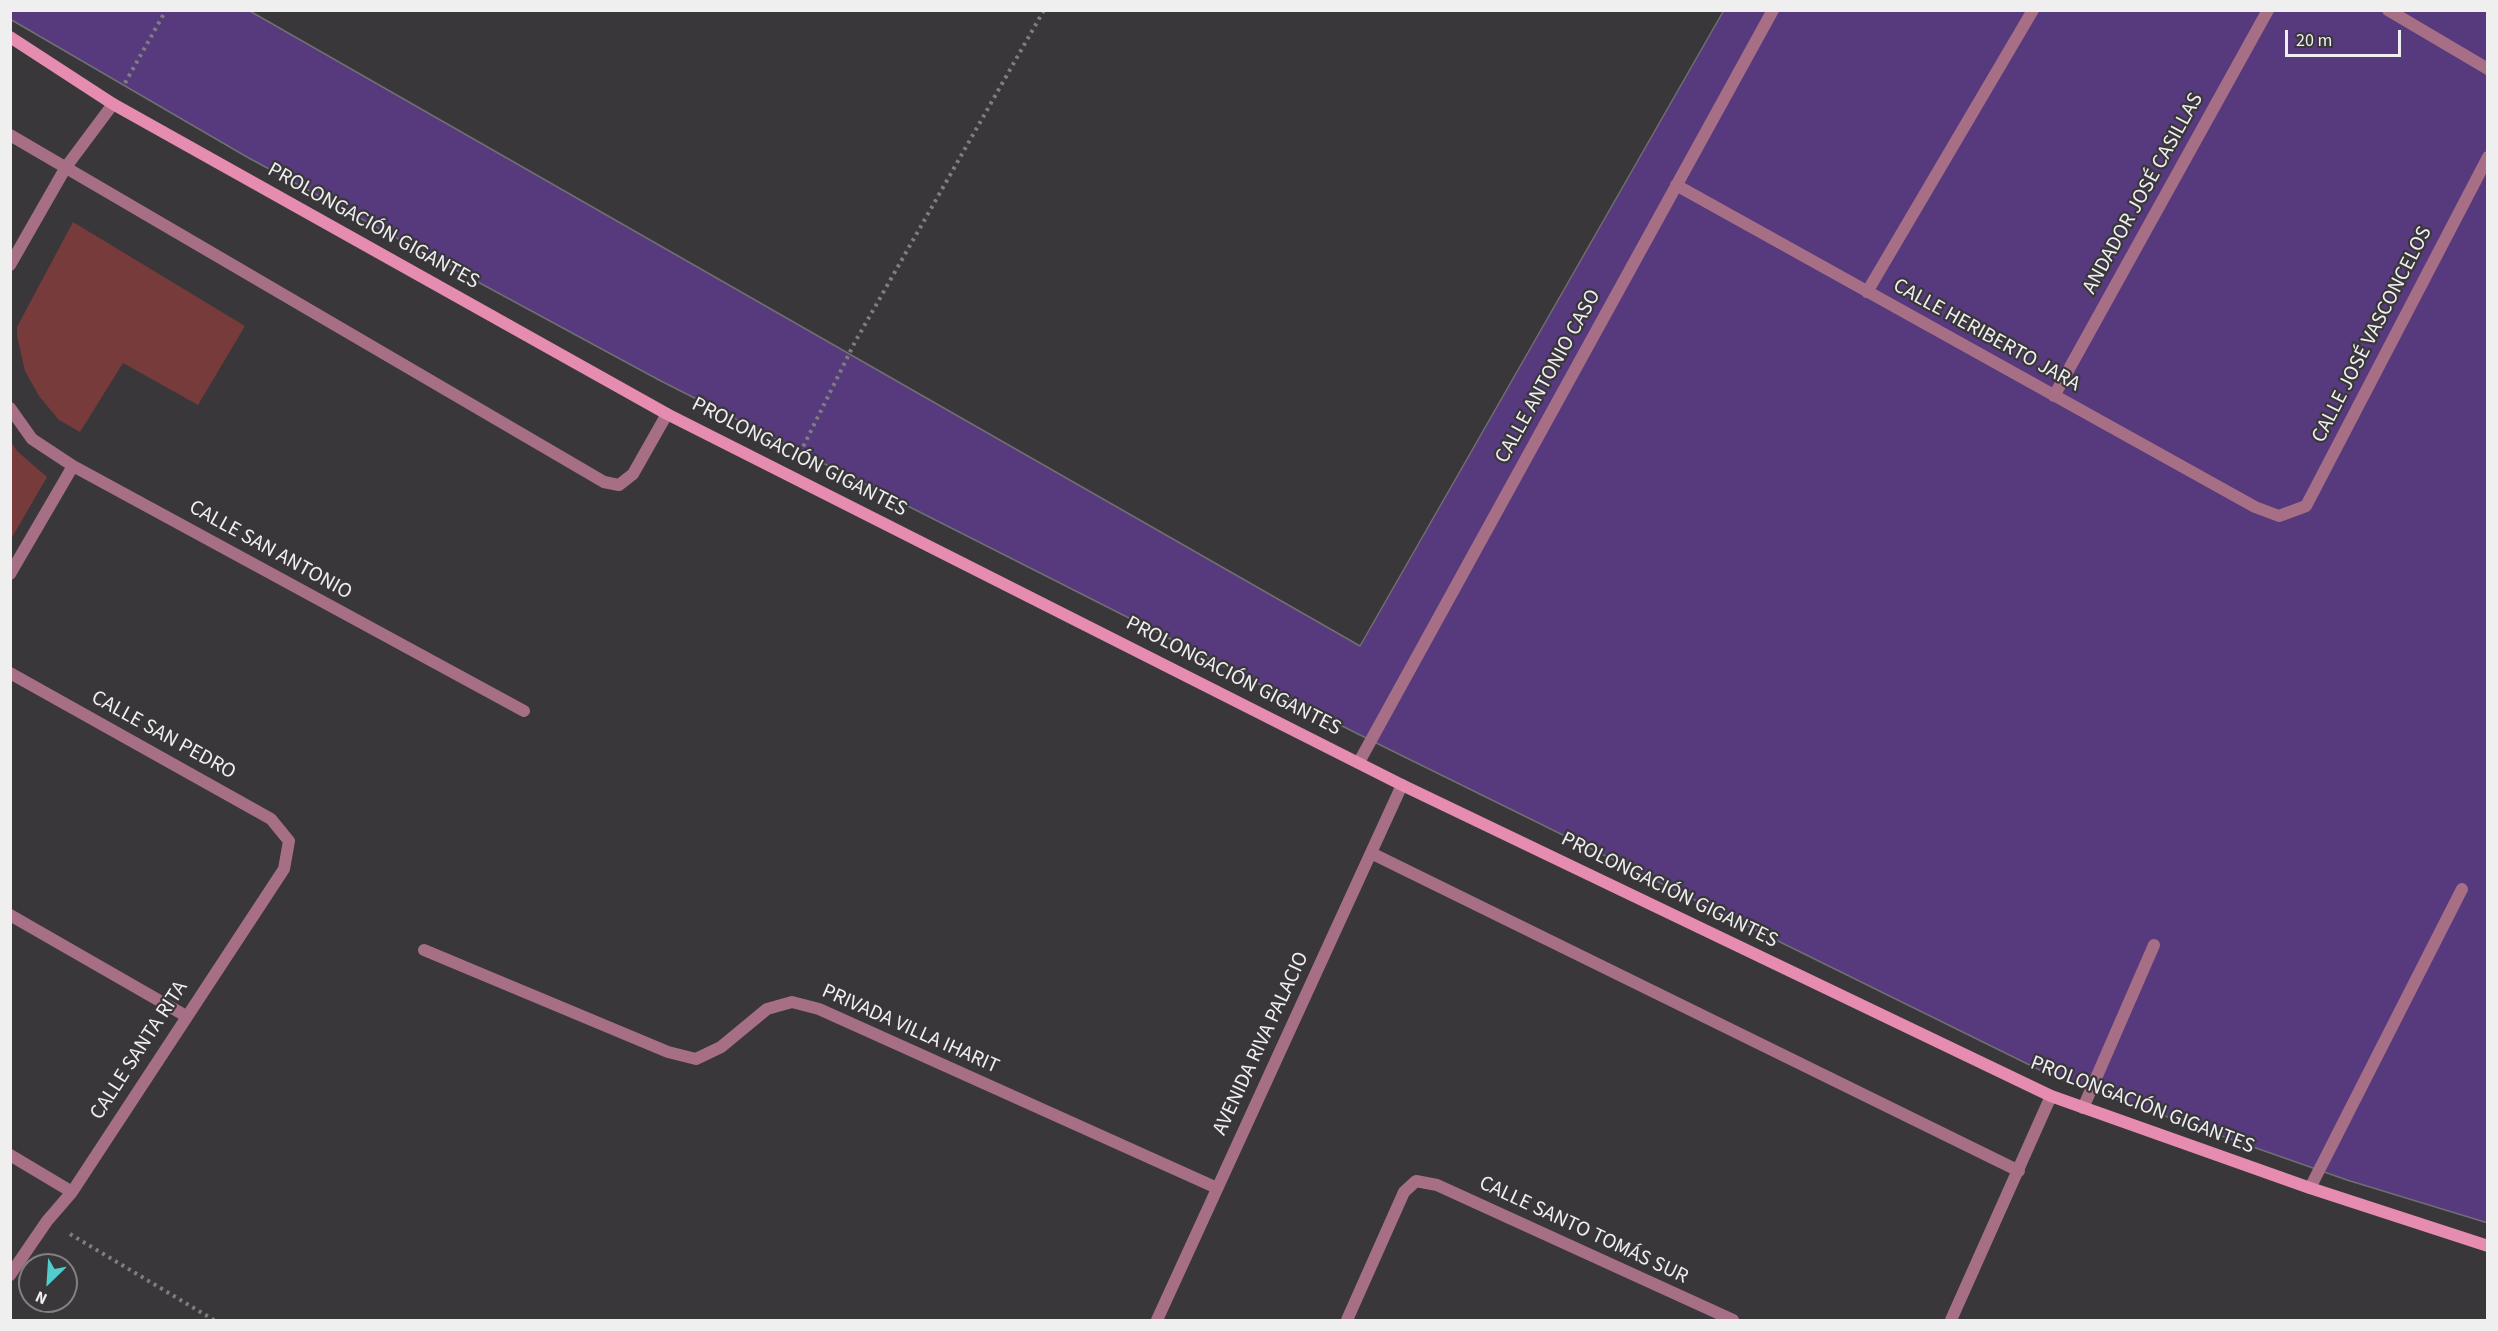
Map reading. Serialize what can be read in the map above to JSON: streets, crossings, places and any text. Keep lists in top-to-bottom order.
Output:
{
  "streets": {
    "street": [
      "ANDADOR JOSÉ CASILLAS",
      "PROLONGACIÓN GIGANTES",
      "CALLE JOSÉ VASCONCELOS",
      "CALLE HERIBERTO JARA",
      "CALLE ANTONIO CASO",
      "CALLE SAN ANTONIO",
      "CALLE SAN PEDRO",
      "PRIVADA VILLA IHARIT",
      "AVENIDA RIVA PALACIO",
      "CALLE SANTA RITA",
      "CALLE SANTO TOMÁS SUR"
    ]
  },
  "crossings": [
    ["ANDADOR JOSÉ CASILLAS", "CALLE HERIBERTO JARA"],
    ["PROLONGACIÓN GIGANTES", "CALLE ANTONIO CASO"],
    ["PROLONGACIÓN GIGANTES", "AVENIDA RIVA PALACIO"],
    ["CALLE JOSÉ VASCONCELOS", "CALLE HERIBERTO JARA"],
    ["CALLE HERIBERTO JARA", "CALLE ANTONIO CASO"],
    ["CALLE SAN PEDRO", "CALLE SANTA RITA"],
    ["PRIVADA VILLA IHARIT", "AVENIDA RIVA PALACIO"]
  ],
  "scale_bar": "20 m",
  "north": "bottom left"
}
